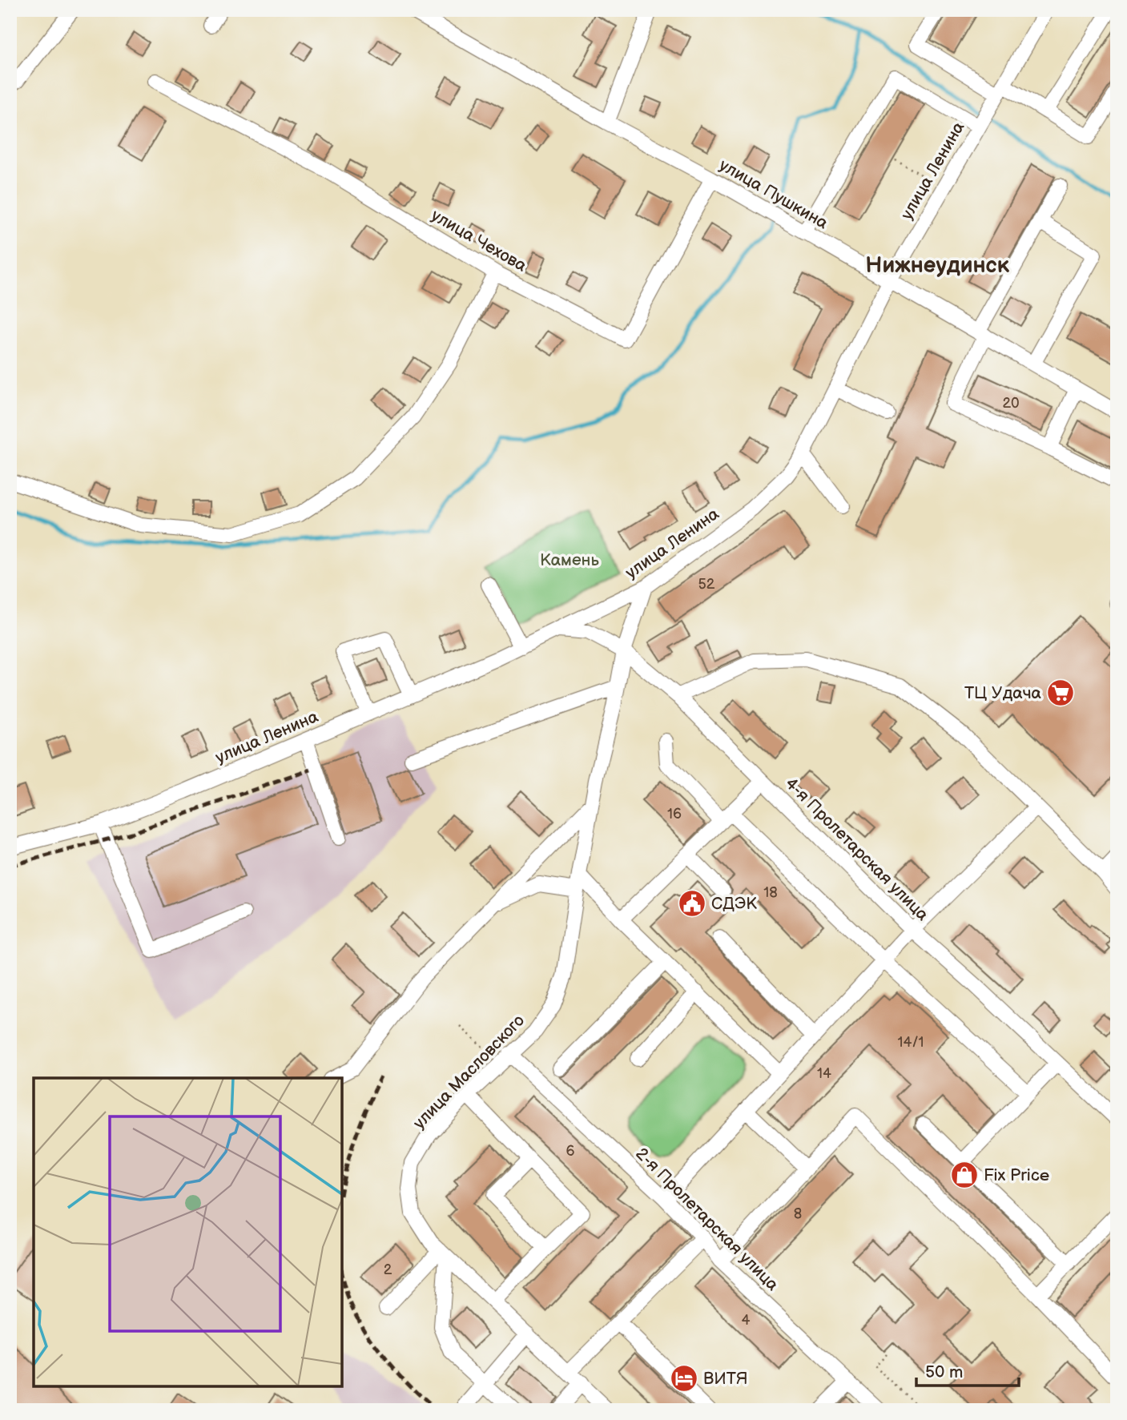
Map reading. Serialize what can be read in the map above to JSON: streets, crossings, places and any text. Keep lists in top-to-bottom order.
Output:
{
  "streets": {
    "street": [
      "улица Ленина",
      "улица Пушкина",
      "улица Чехова",
      "4-я Пролетарская улица",
      "улица Масловского",
      "2-я Пролетарская улица"
    ]
  },
  "crossings": [
    ["улица Ленина", "улица Пушкина"],
    ["улица Ленина", "4-я Пролетарская улица"],
    ["улица Ленина", "улица Масловского"],
    ["улица Пушкина", "улица Чехова"],
    ["4-я Пролетарская улица", "улица Масловского"],
    ["улица Масловского", "2-я Пролетарская улица"]
  ],
  "districts": ["Нижнеудинск"],
  "parks": ["Камень"],
  "places": {
    "supermarket": ["ТЦ Удача"],
    "public building": ["СДЭК"],
    "shop": ["Fix Price"],
    "hotel": ["ВИТЯ"]
  },
  "house_numbers": [
    "20",
    "52",
    "16",
    "18",
    "14/1",
    "14",
    "6",
    "8",
    "2",
    "4"
  ],
  "scale_bar": "50 m"
}
